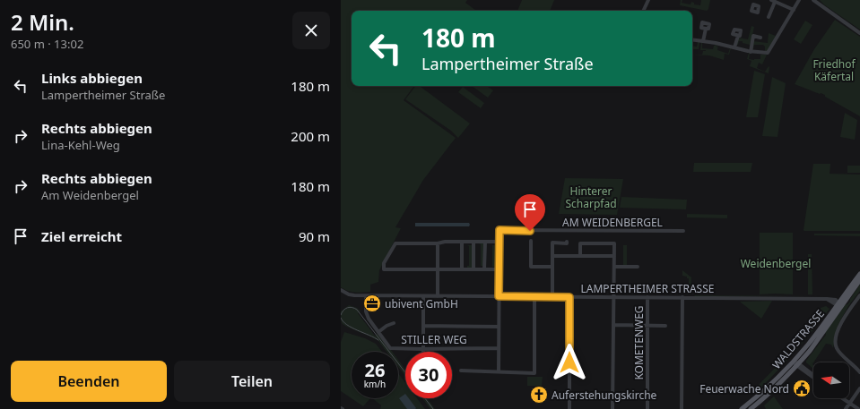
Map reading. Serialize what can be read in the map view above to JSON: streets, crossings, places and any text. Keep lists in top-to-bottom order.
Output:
{
  "streets": {
    "main road": ["WALDSTRASSE"],
    "street": [
      "AM WEIDENBERGEL",
      "LAMPERTHEIMER STRASSE",
      "STILLER WEG",
      "KOMETENWEG"
    ]
  },
  "crossings": [
    ["LAMPERTHEIMER STRASSE", "STILLER WEG"],
    ["LAMPERTHEIMER STRASSE", "WALDSTRASSE"],
    ["LAMPERTHEIMER STRASSE", "KOMETENWEG"]
  ],
  "parks": ["Friedhof Käfertal", "Hinterer Scharpfad", "Weidenbergel"],
  "places": {
    "office": ["ubivent GmbH"],
    "public building": ["Feuerwache Nord"],
    "church": ["Auferstehungskirche"]
  },
  "north": "left",
  "page": {
    "heading": ["2 Min.", "650 m · 13:02"],
    "turn": ["180 m", "Lampertheimer Straße"],
    "list": [
      {
        "name": "Links abbiegen",
        "note": "Lampertheimer Straße",
        "value": "180 m"
      },
      {
        "name": "Rechts abbiegen",
        "note": "Lina-Kehl-Weg",
        "value": "200 m"
      },
      {
        "name": "Rechts abbiegen",
        "note": "Am Weidenbergel",
        "value": "180 m"
      },
      {
        "name": "Ziel erreicht",
        "value": "90 m"
      }
    ],
    "speed": "26 km/h",
    "limit": "30",
    "buttons": ["Beenden", "Teilen"]
  }
}
